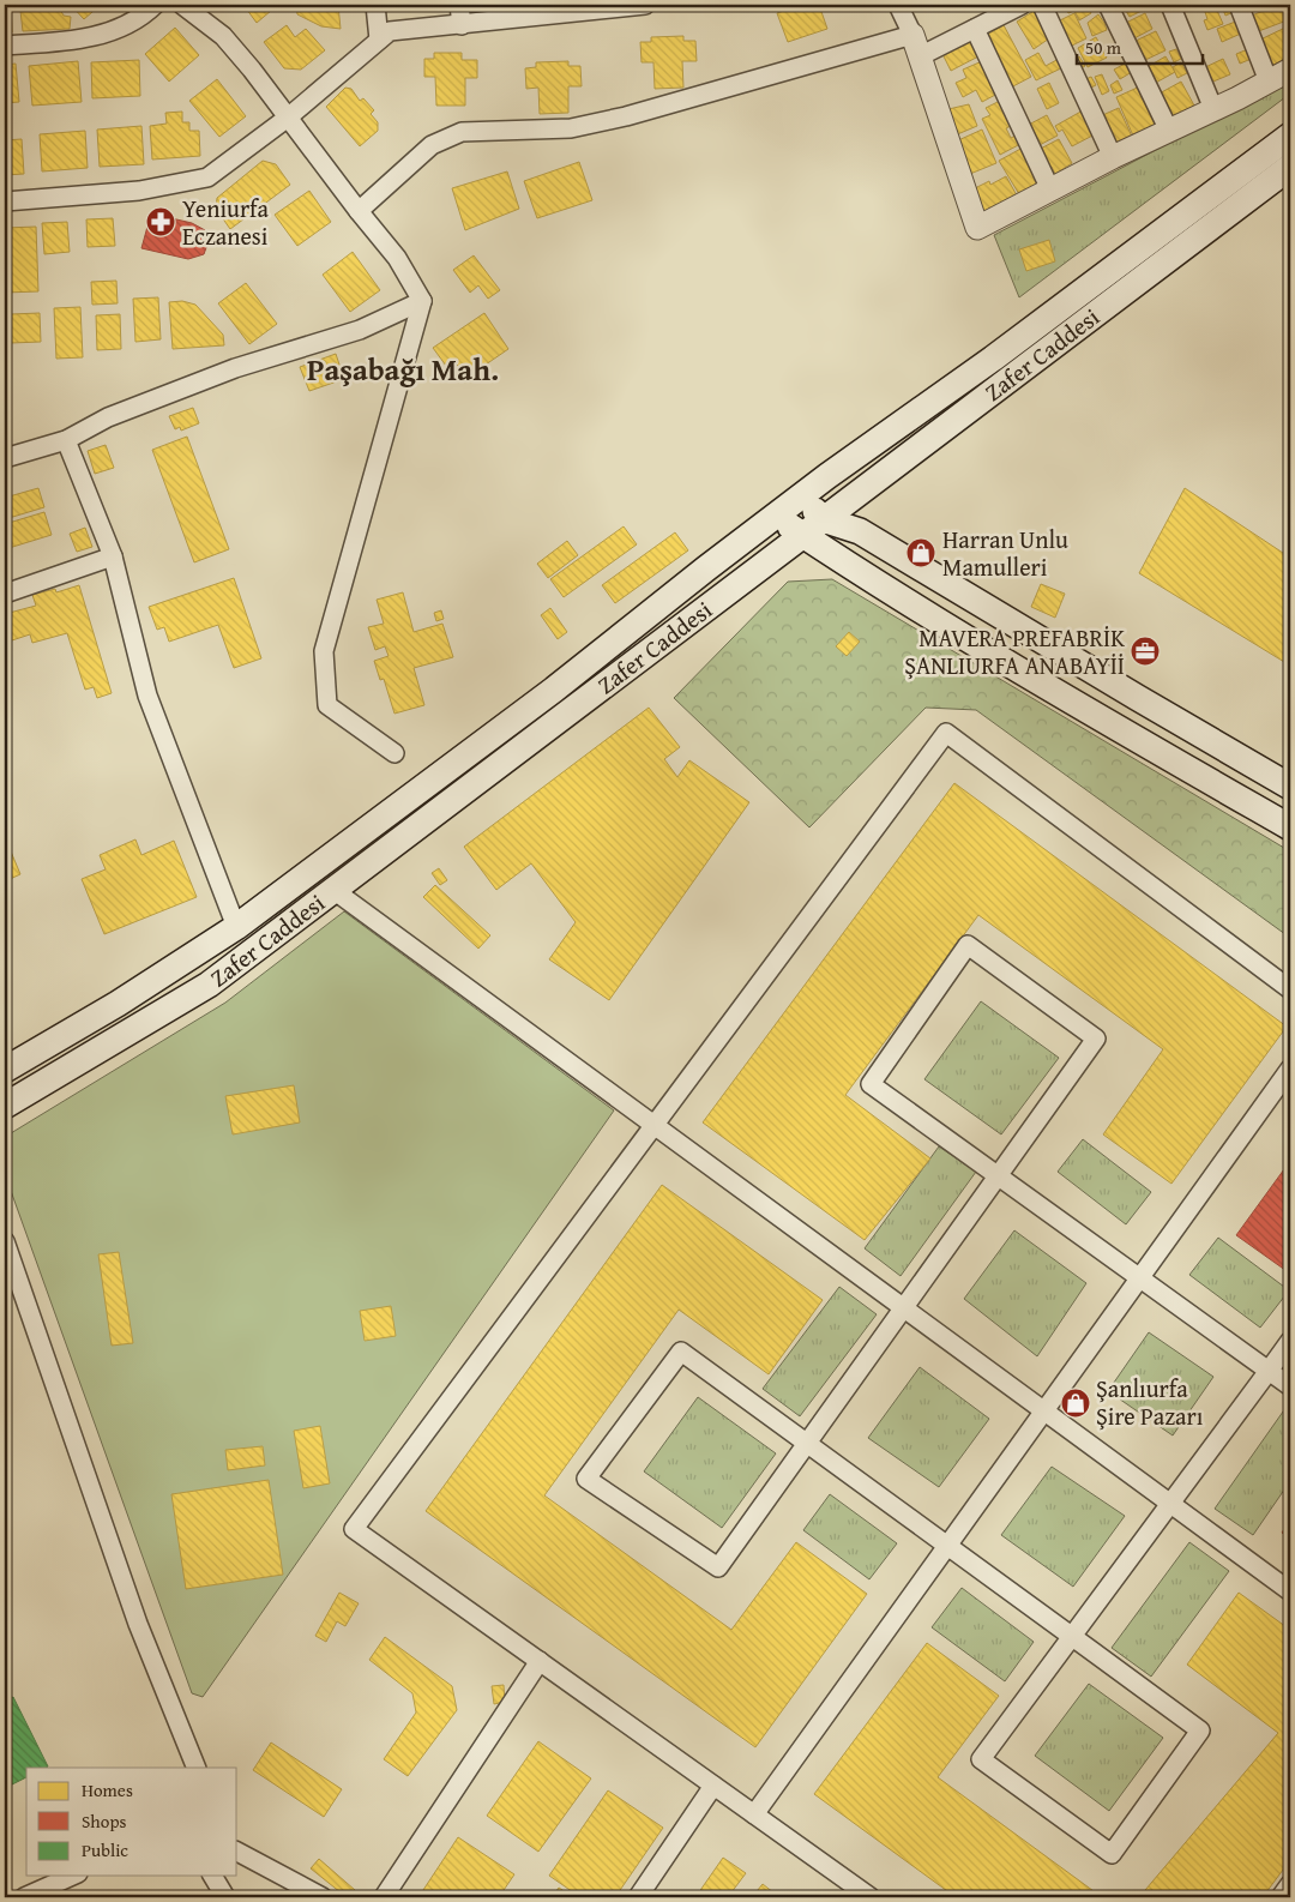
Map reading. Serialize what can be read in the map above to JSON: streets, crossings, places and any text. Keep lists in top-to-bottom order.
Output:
{
  "streets": {
    "main road": ["Zafer Caddesi"]
  },
  "districts": ["Paşabağı Mah."],
  "places": {
    "pharmacy": ["Yeniurfa Eczanesi"],
    "shop": ["Harran Unlu Mamulleri", "Şanlıurfa Şire Pazarı"],
    "office": ["MAVERA PREFABRİK ŞANLIURFA ANABAYİİ"]
  },
  "legend": ["Homes", "Shops", "Public"],
  "scale_bar": "50 m"
}
